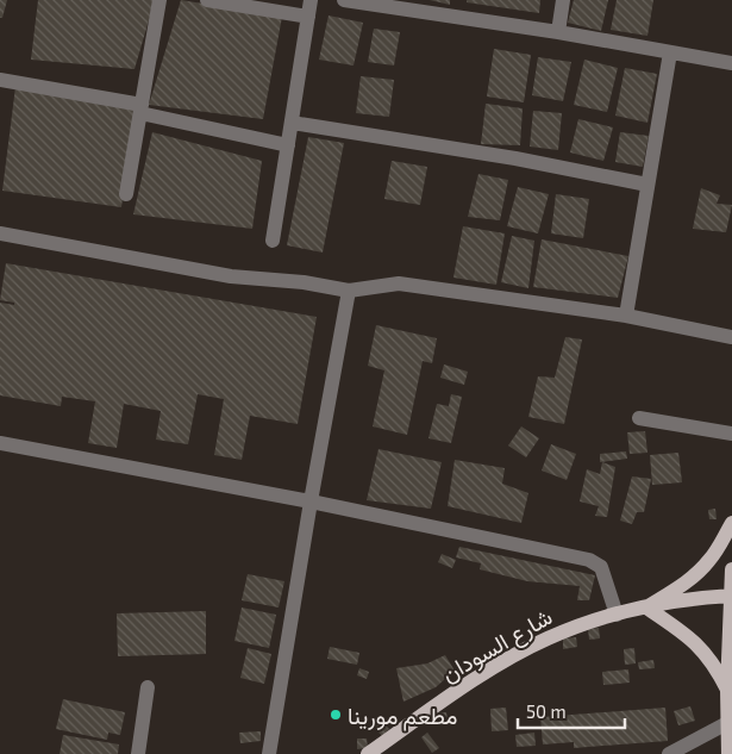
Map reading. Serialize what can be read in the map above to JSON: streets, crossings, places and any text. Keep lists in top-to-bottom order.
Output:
{
  "streets": {
    "main road": ["شارع السودان"]
  },
  "places": ["مطعم مورينا"],
  "scale_bar": "50 m"
}
